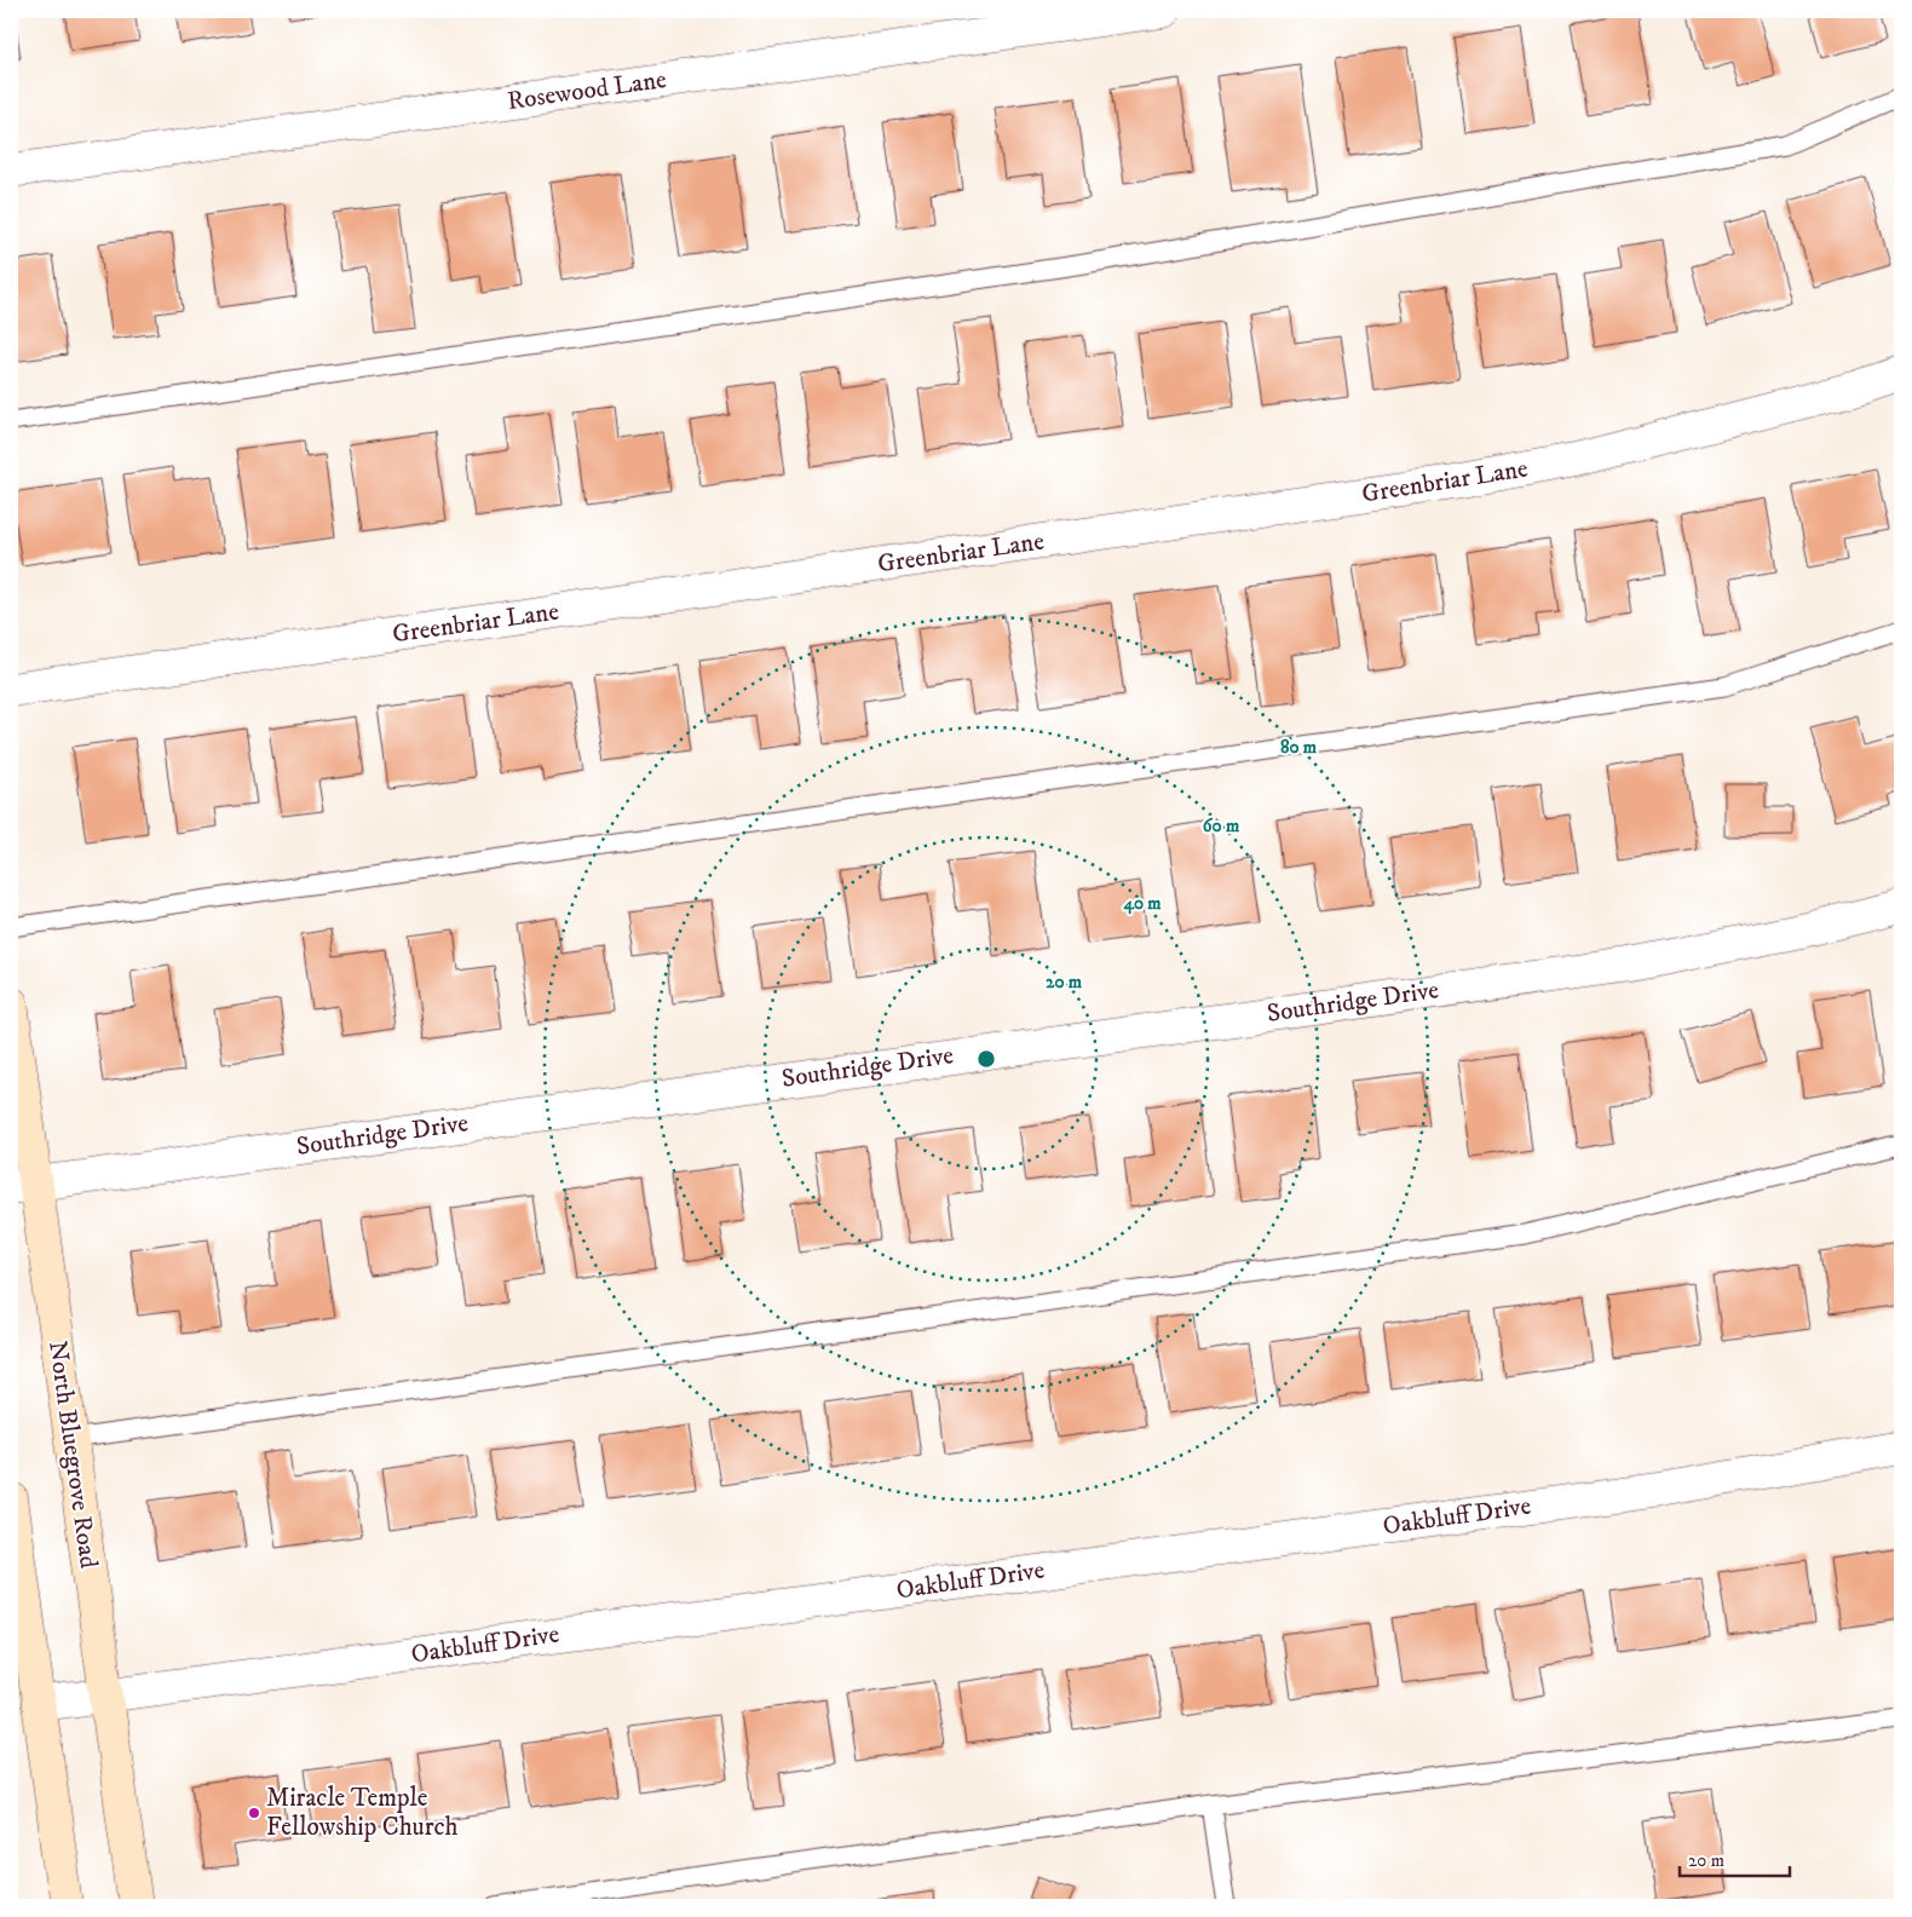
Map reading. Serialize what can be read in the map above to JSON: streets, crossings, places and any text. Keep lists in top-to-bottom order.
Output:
{
  "streets": {
    "main road": ["North Bluegrove Road"],
    "street": [
      "Rosewood Lane",
      "Greenbriar Lane",
      "Southridge Drive",
      "Oakbluff Drive"
    ]
  },
  "crossings": [
    ["Southridge Drive", "North Bluegrove Road"],
    ["North Bluegrove Road", "Oakbluff Drive"]
  ],
  "places": ["Miracle Temple Fellowship Church"],
  "scale_bar": "20 m",
  "rings": [
    "80 m",
    "60 m",
    "40 m",
    "20 m"
  ]
}
